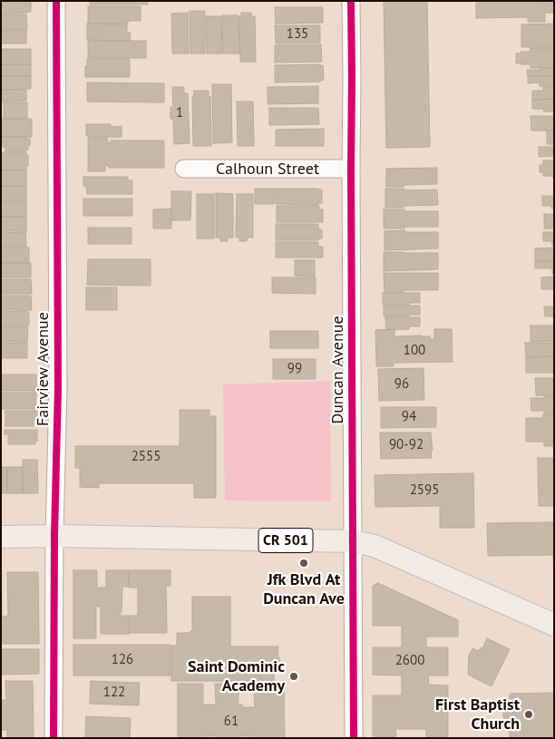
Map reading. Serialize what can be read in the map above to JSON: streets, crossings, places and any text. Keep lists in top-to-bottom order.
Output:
{
  "streets": {
    "main road": ["CR 501"],
    "street": ["Calhoun Street", "Fairview Avenue", "Duncan Avenue"]
  },
  "crossings": [
    ["Calhoun Street", "Duncan Avenue"],
    ["Fairview Avenue", "CR 501"],
    ["Duncan Avenue", "CR 501"]
  ],
  "places": ["Jfk Blvd At Duncan Ave", "Saint Dominic Academy", "First Baptist Church"],
  "house_numbers": [
    "135",
    "1",
    "100",
    "99",
    "96",
    "94",
    "90-92",
    "2555",
    "2595",
    "126",
    "2600",
    "122",
    "61"
  ]
}
